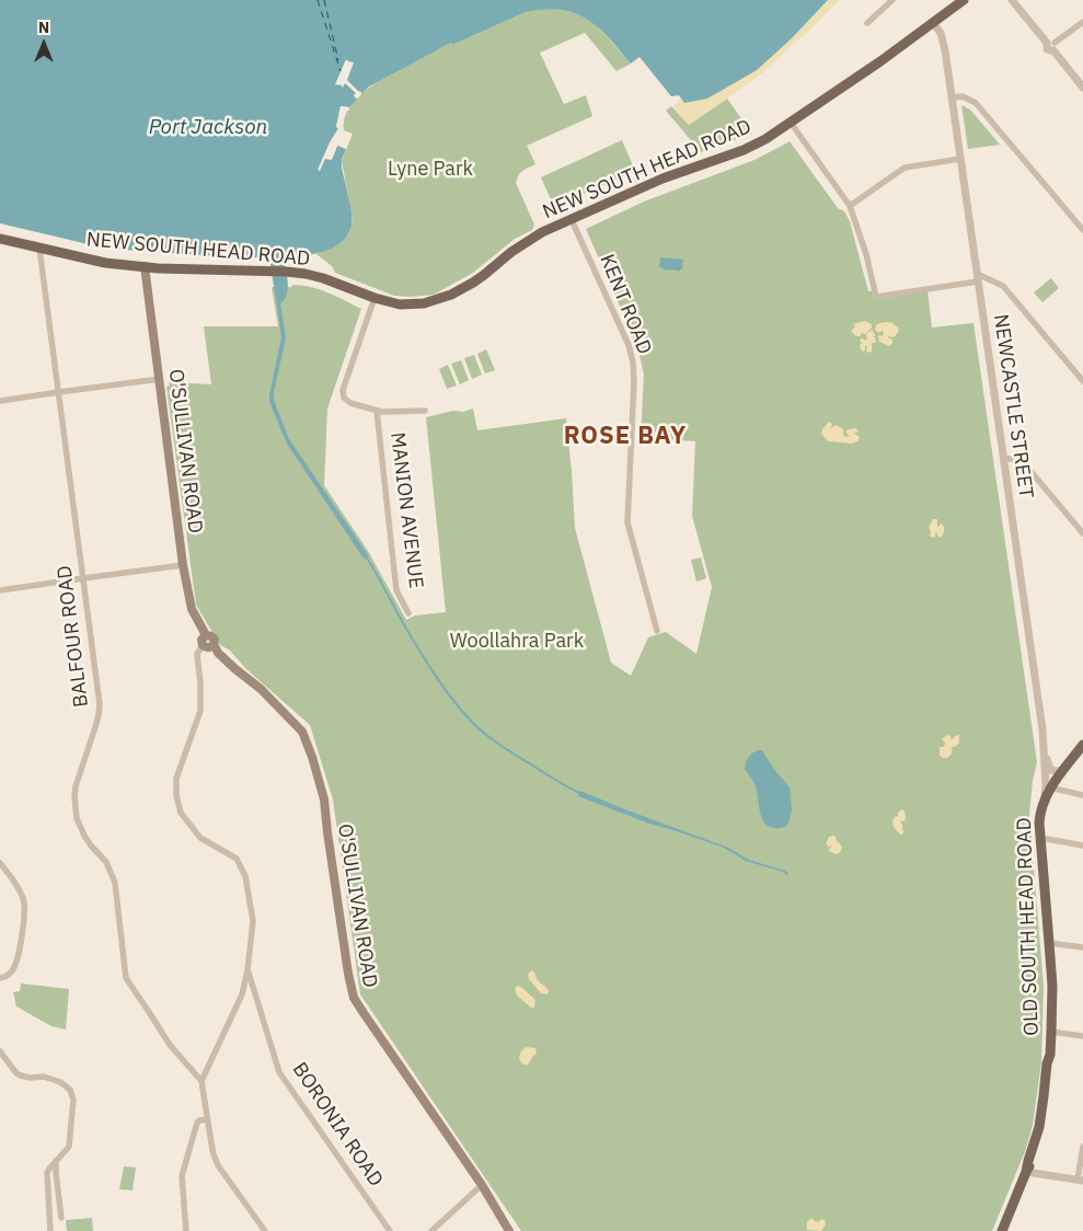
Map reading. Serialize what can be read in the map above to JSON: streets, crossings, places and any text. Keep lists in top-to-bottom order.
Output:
{
  "streets": {
    "main road": ["NEW SOUTH HEAD ROAD", "O'SULLIVAN ROAD", "OLD SOUTH HEAD ROAD"],
    "street": [
      "KENT ROAD",
      "NEWCASTLE STREET",
      "MANION AVENUE",
      "BALFOUR ROAD",
      "BORONIA ROAD"
    ]
  },
  "crossings": [
    ["NEW SOUTH HEAD ROAD", "KENT ROAD"],
    ["NEW SOUTH HEAD ROAD", "NEWCASTLE STREET"],
    ["NEW SOUTH HEAD ROAD", "O'SULLIVAN ROAD"],
    ["NEW SOUTH HEAD ROAD", "BALFOUR ROAD"],
    ["NEWCASTLE STREET", "OLD SOUTH HEAD ROAD"]
  ],
  "districts": ["ROSE BAY"],
  "water": ["Port Jackson"],
  "parks": ["Lyne Park", "Woollahra Park"],
  "north": "top"
}
